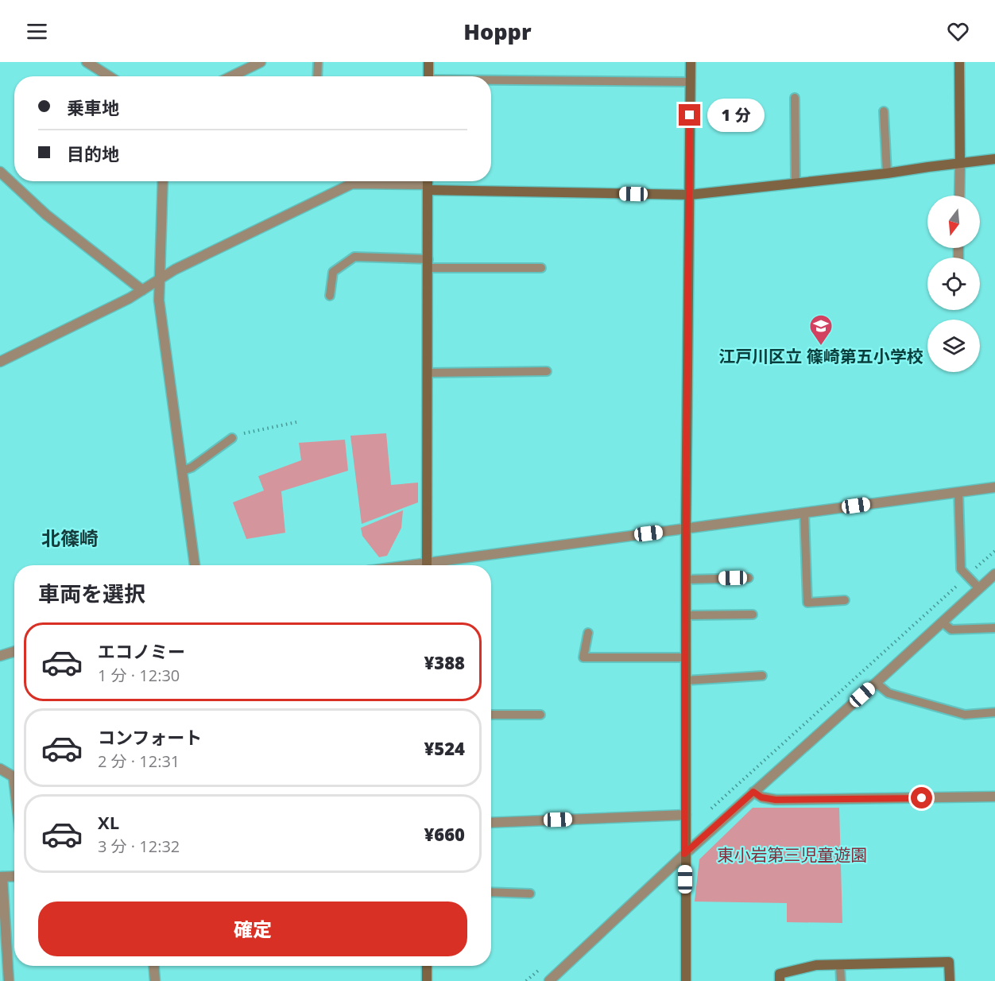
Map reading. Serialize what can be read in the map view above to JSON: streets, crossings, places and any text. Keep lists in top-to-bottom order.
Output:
{
  "districts": ["北篠崎"],
  "parks": ["東小岩第三児童遊園"],
  "places": {
    "school or university": ["江戸川区立 篠崎第五小学校"]
  },
  "north": "bottom",
  "page": {
    "header": "Hoppr",
    "banner": ["乗車地", "目的地"],
    "bubble": "1 分",
    "heading": "車両を選択",
    "list": [
      {
        "name": "エコノミー",
        "note": "1 分 · 12:30",
        "value": "¥388"
      },
      {
        "name": "コンフォート",
        "note": "2 分 · 12:31",
        "value": "¥524"
      },
      {
        "name": "XL",
        "note": "3 分 · 12:32",
        "value": "¥660"
      }
    ],
    "buttons": "確定"
  }
}
